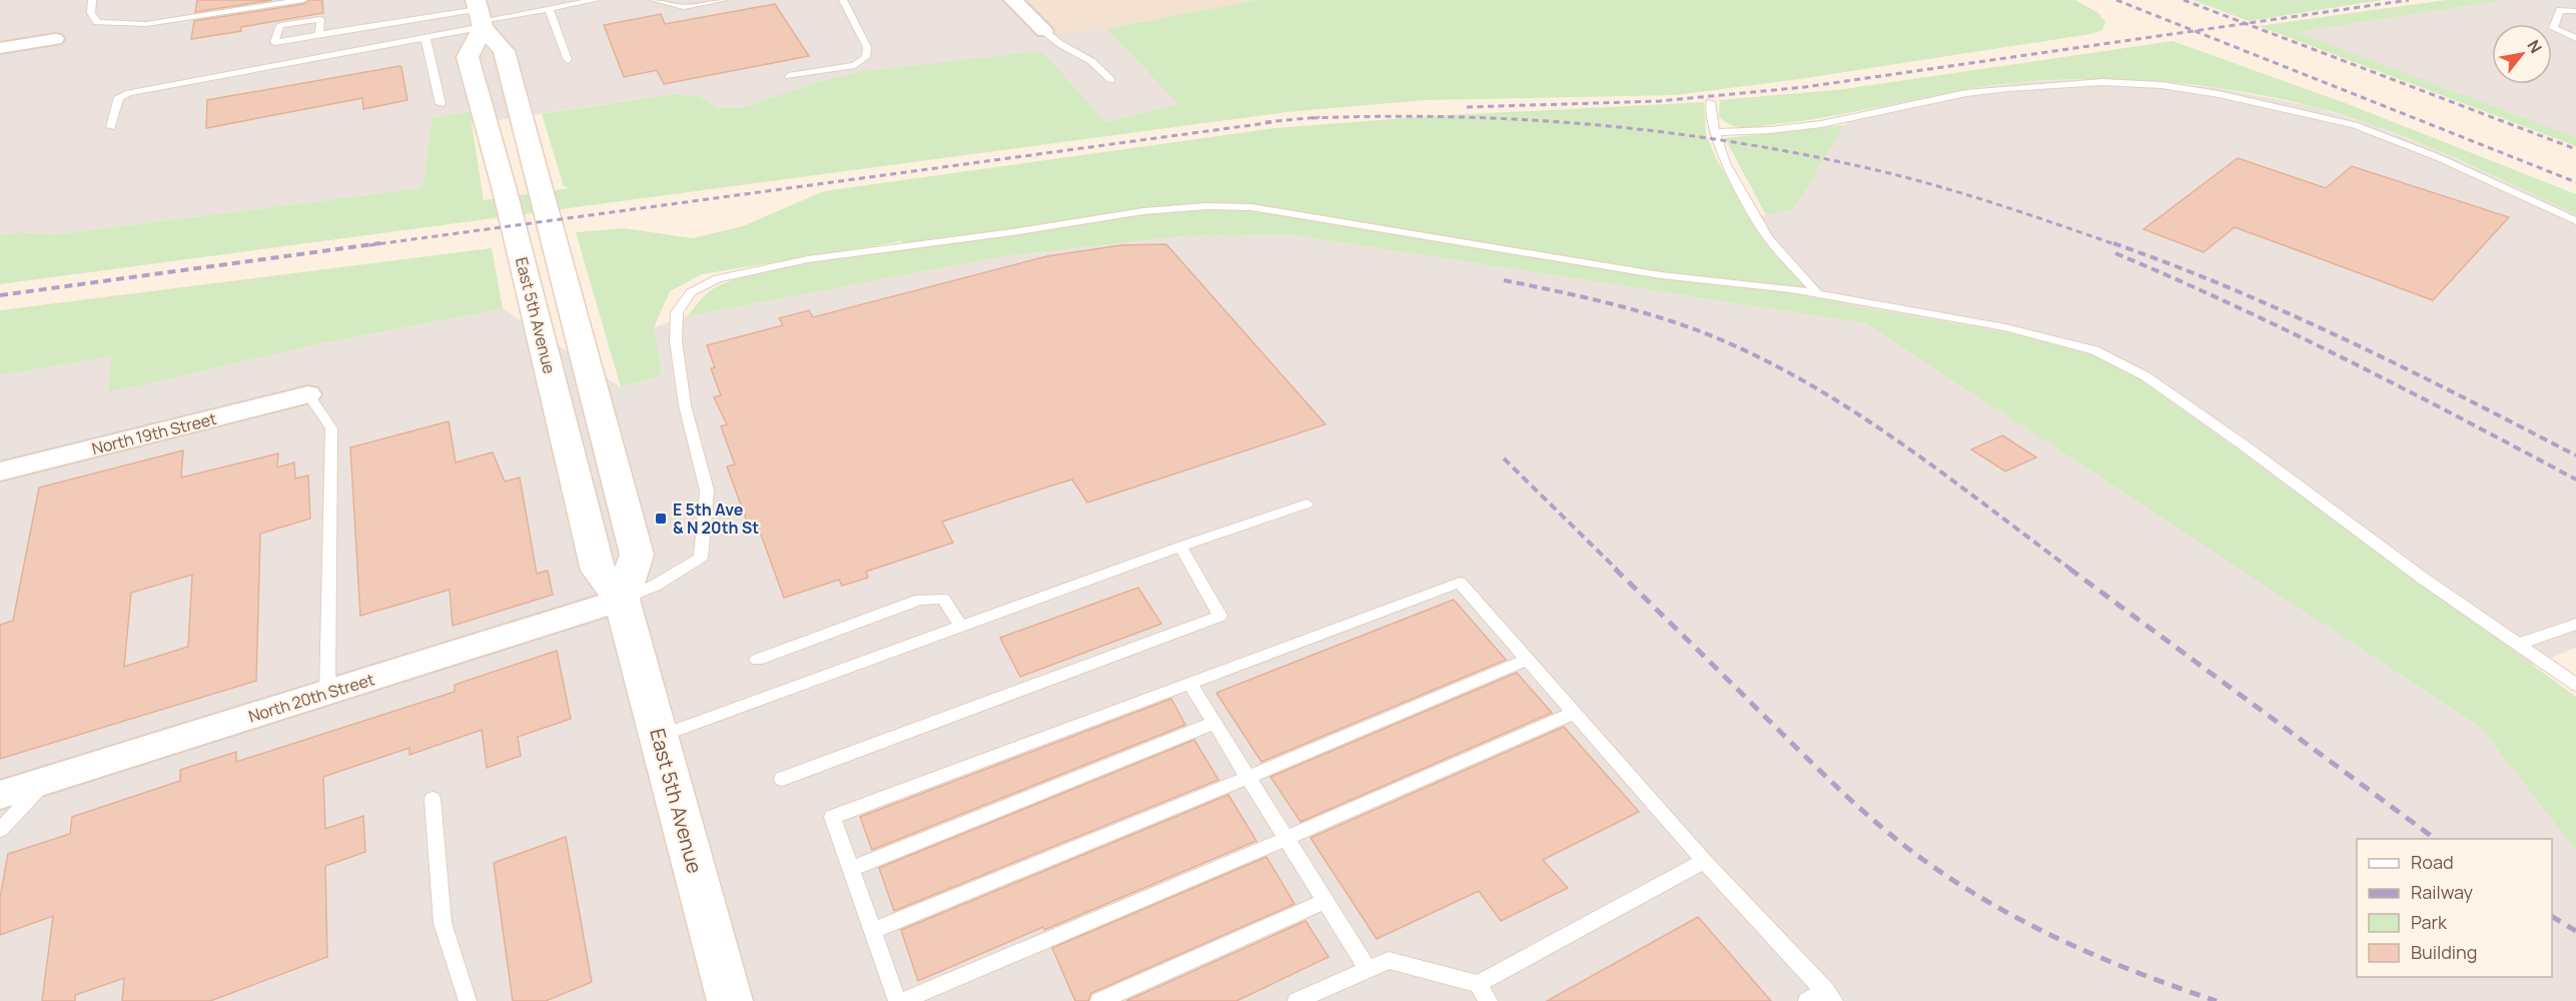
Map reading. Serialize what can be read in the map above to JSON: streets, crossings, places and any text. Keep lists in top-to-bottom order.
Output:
{
  "streets": {
    "main road": ["East 5th Avenue"],
    "street": ["North 19th Street", "North 20th Street"]
  },
  "crossings": [
    ["East 5th Avenue", "North 20th Street"]
  ],
  "places": {
    "transit": ["E 5th Ave & N 20th St"]
  },
  "legend": [
    "Road",
    "Railway",
    "Park",
    "Building"
  ],
  "north": "top right"
}
